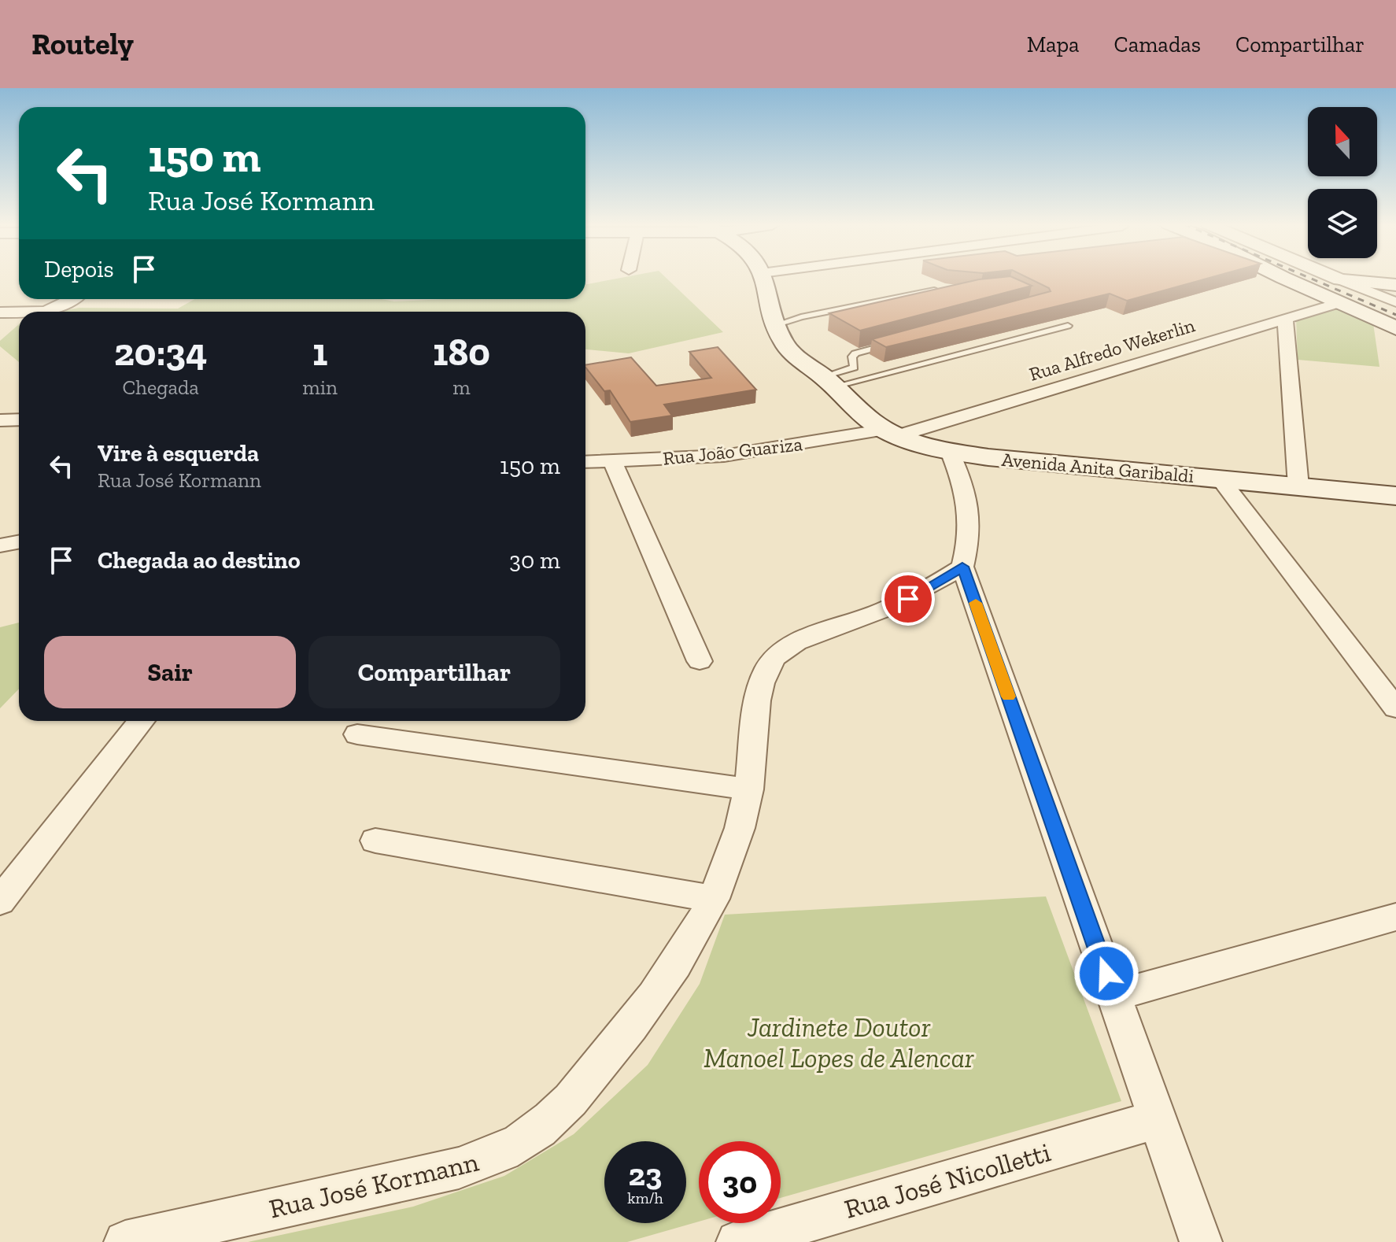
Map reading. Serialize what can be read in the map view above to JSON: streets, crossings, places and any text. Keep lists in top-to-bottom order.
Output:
{
  "streets": {
    "main road": ["Avenida Anita Garibaldi"],
    "street": [
      "Rua Alfredo Wekerlin",
      "Rua João Guariza",
      "Rua José Nicolletti",
      "Rua José Kormann"
    ]
  },
  "crossings": [
    ["Rua Alfredo Wekerlin", "Rua João Guariza"],
    ["Rua Alfredo Wekerlin", "Avenida Anita Garibaldi"],
    ["Rua João Guariza", "Avenida Anita Garibaldi"]
  ],
  "parks": ["Jardinete Doutor Manoel Lopes de Alencar"],
  "north": "top",
  "page": {
    "header": "Routely",
    "nav": ["Mapa", "Camadas", "Compartilhar"],
    "turn": ["150 m", "Rua José Kormann"],
    "then": "Depois",
    "eta": [
      "20:34",
      "Chegada",
      "1",
      "min",
      "180",
      "m"
    ],
    "list": [
      {
        "name": "Vire à esquerda",
        "note": "Rua José Kormann",
        "value": "150 m"
      },
      {
        "name": "Chegada ao destino",
        "value": "30 m"
      }
    ],
    "buttons": ["Sair", "Compartilhar"],
    "speed": "23 km/h",
    "limit": "30"
  }
}
